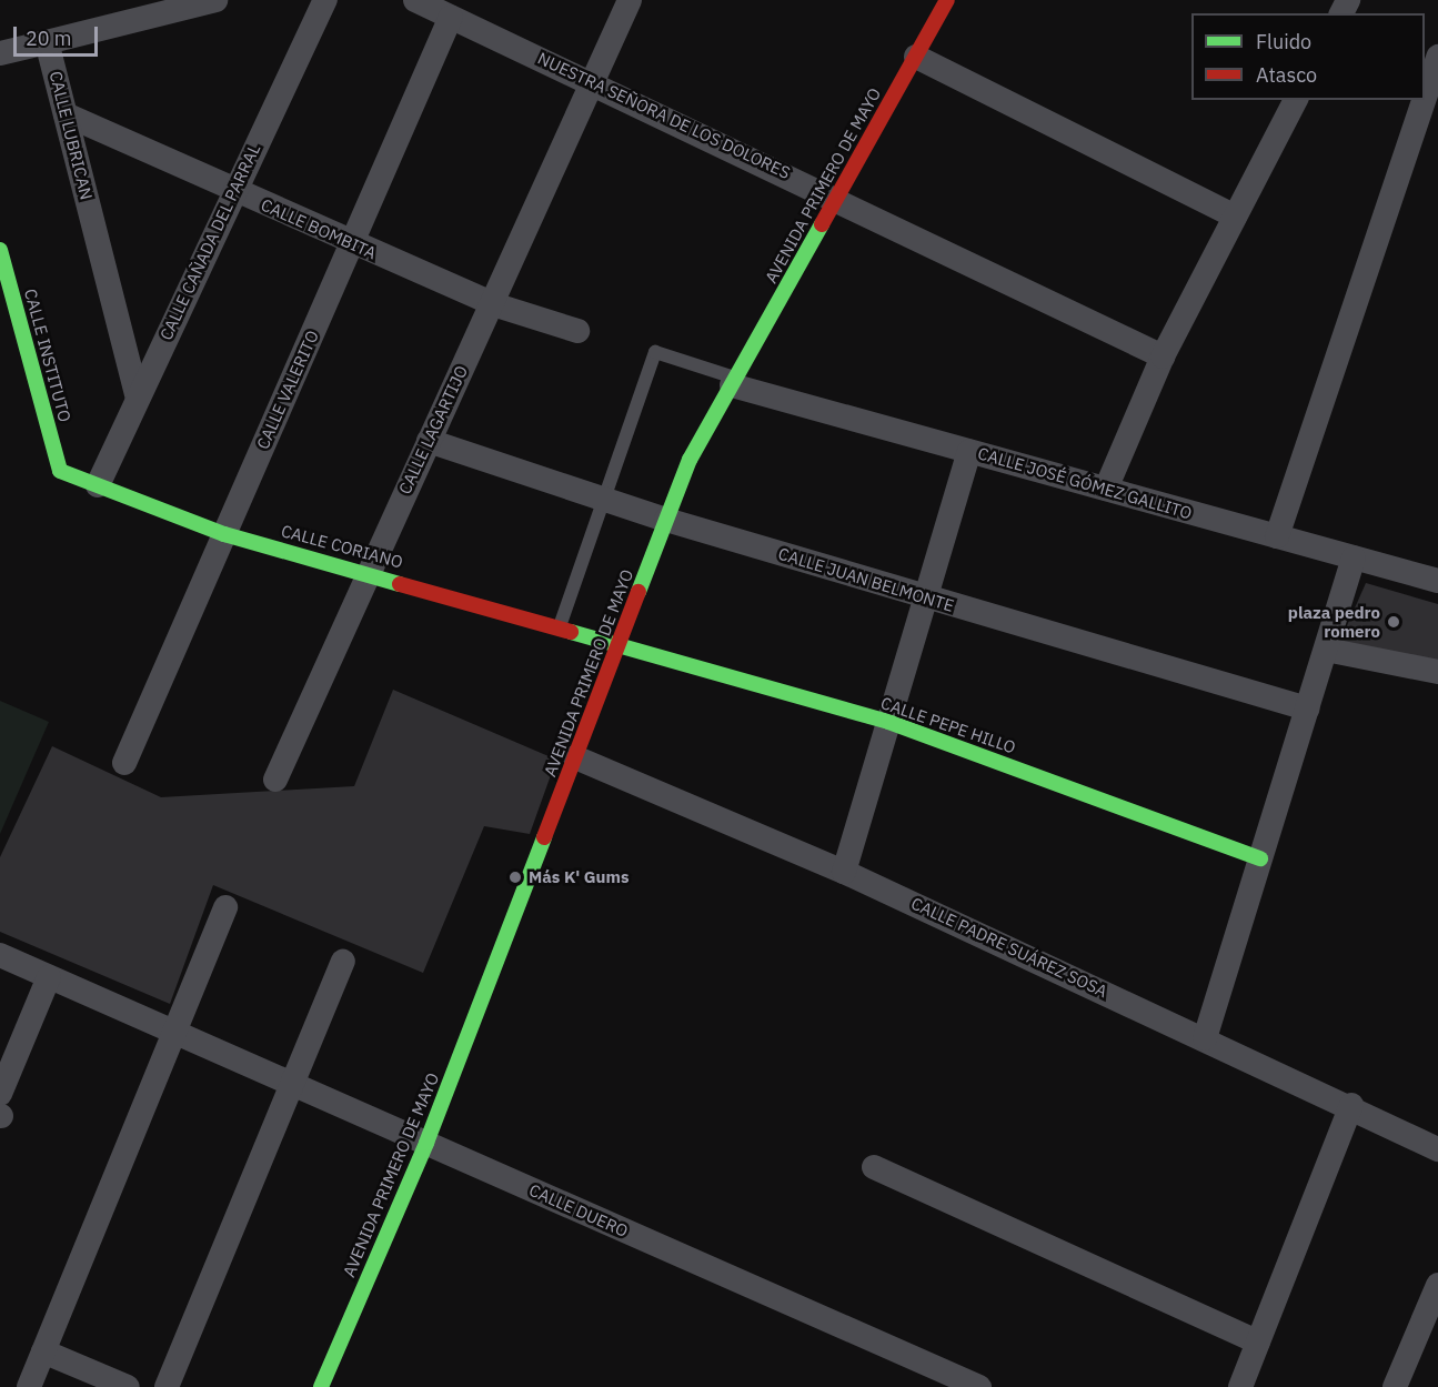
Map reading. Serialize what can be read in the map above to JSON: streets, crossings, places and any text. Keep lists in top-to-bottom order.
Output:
{
  "streets": {
    "street": [
      "NUESTRA SEÑORA DE LOS DOLORES",
      "CALLE LUBRICAN",
      "AVENIDA PRIMERO DE MAYO",
      "CALLE BOMBITA",
      "CALLE CAÑADA DEL PARRAL",
      "CALLE INSTITUTO",
      "CALLE VALERITO",
      "CALLE LAGARTIJO",
      "CALLE JOSÉ GÓMEZ GALLITO",
      "CALLE CORIANO",
      "CALLE JUAN BELMONTE",
      "CALLE PEPE HILLO",
      "CALLE PADRE SUÁREZ SOSA",
      "CALLE DUERO"
    ]
  },
  "crossings": [
    ["NUESTRA SEÑORA DE LOS DOLORES", "AVENIDA PRIMERO DE MAYO"],
    ["NUESTRA SEÑORA DE LOS DOLORES", "CALLE VALERITO"],
    ["NUESTRA SEÑORA DE LOS DOLORES", "CALLE LAGARTIJO"],
    ["CALLE LUBRICAN", "CALLE BOMBITA"],
    ["CALLE LUBRICAN", "CALLE CAÑADA DEL PARRAL"],
    ["AVENIDA PRIMERO DE MAYO", "CALLE JOSÉ GÓMEZ GALLITO"],
    ["AVENIDA PRIMERO DE MAYO", "CALLE CORIANO"],
    ["AVENIDA PRIMERO DE MAYO", "CALLE JUAN BELMONTE"],
    ["AVENIDA PRIMERO DE MAYO", "CALLE PEPE HILLO"],
    ["AVENIDA PRIMERO DE MAYO", "CALLE PADRE SUÁREZ SOSA"],
    ["AVENIDA PRIMERO DE MAYO", "CALLE DUERO"],
    ["CALLE BOMBITA", "CALLE CAÑADA DEL PARRAL"],
    ["CALLE BOMBITA", "CALLE VALERITO"],
    ["CALLE BOMBITA", "CALLE LAGARTIJO"],
    ["CALLE CAÑADA DEL PARRAL", "CALLE CORIANO"],
    ["CALLE INSTITUTO", "CALLE CORIANO"],
    ["CALLE VALERITO", "CALLE CORIANO"],
    ["CALLE LAGARTIJO", "CALLE CORIANO"],
    ["CALLE LAGARTIJO", "CALLE JUAN BELMONTE"],
    ["CALLE CORIANO", "CALLE PEPE HILLO"]
  ],
  "places": ["plaza pedro romero", "Más K' Gums"],
  "legend": ["Fluido", "Atasco"],
  "scale_bar": "20 m"
}
